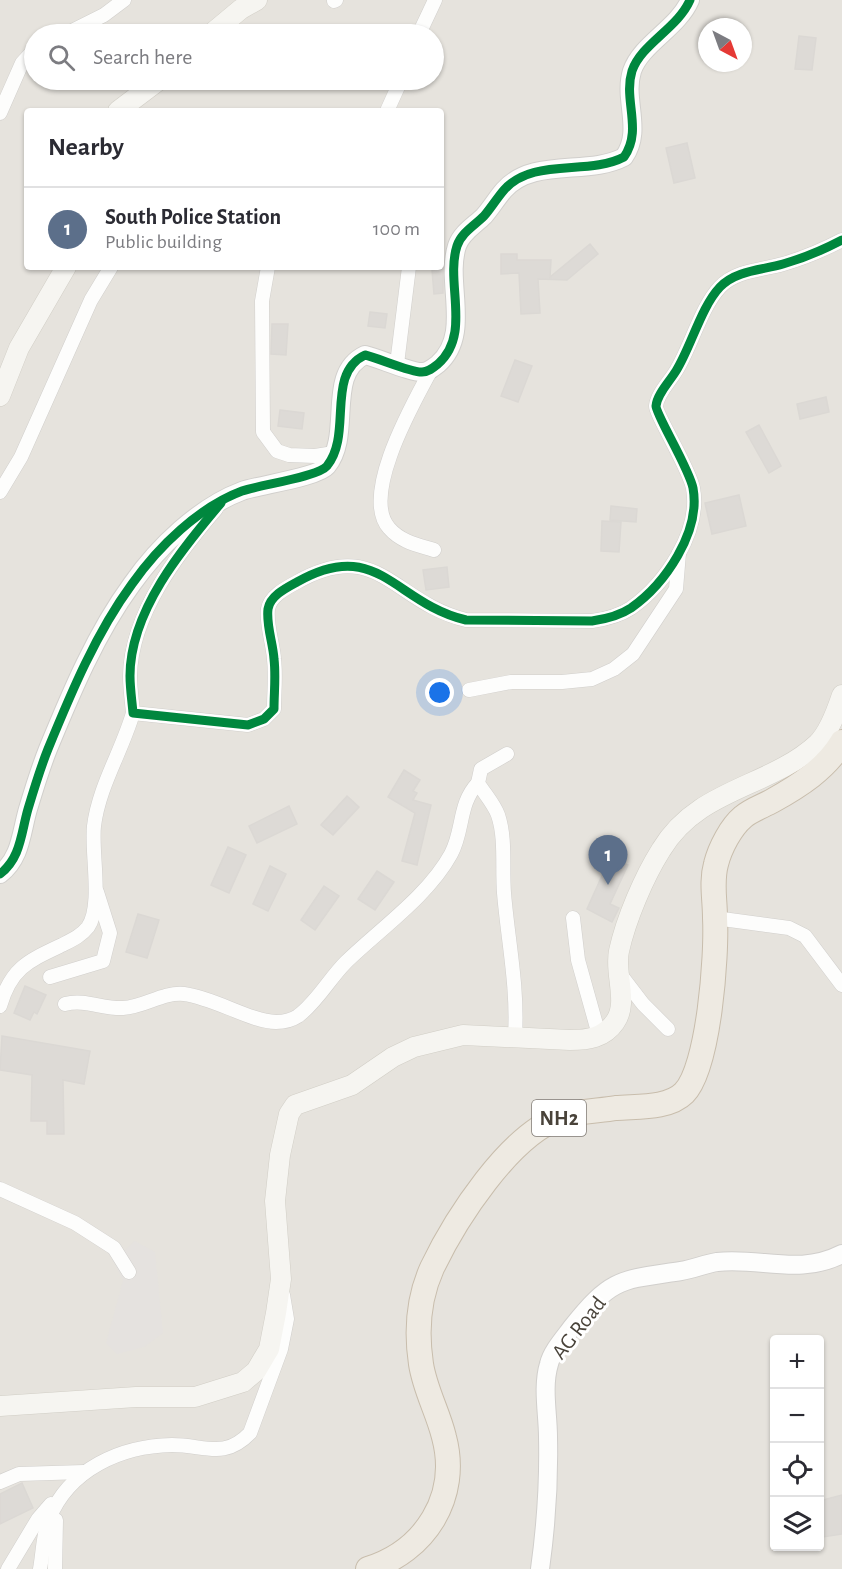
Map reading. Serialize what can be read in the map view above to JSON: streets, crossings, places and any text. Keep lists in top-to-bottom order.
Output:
{
  "streets": {
    "highway": ["NH2"],
    "street": ["AG Road"]
  },
  "north": "bottom right",
  "page": {
    "search": "Search here",
    "heading": "Nearby",
    "list": [
      {
        "mark": "1",
        "name": "South Police Station",
        "note": "Public building",
        "value": "100 m"
      }
    ],
    "pins": "1",
    "map_buttons": ["+", "−"]
  }
}
